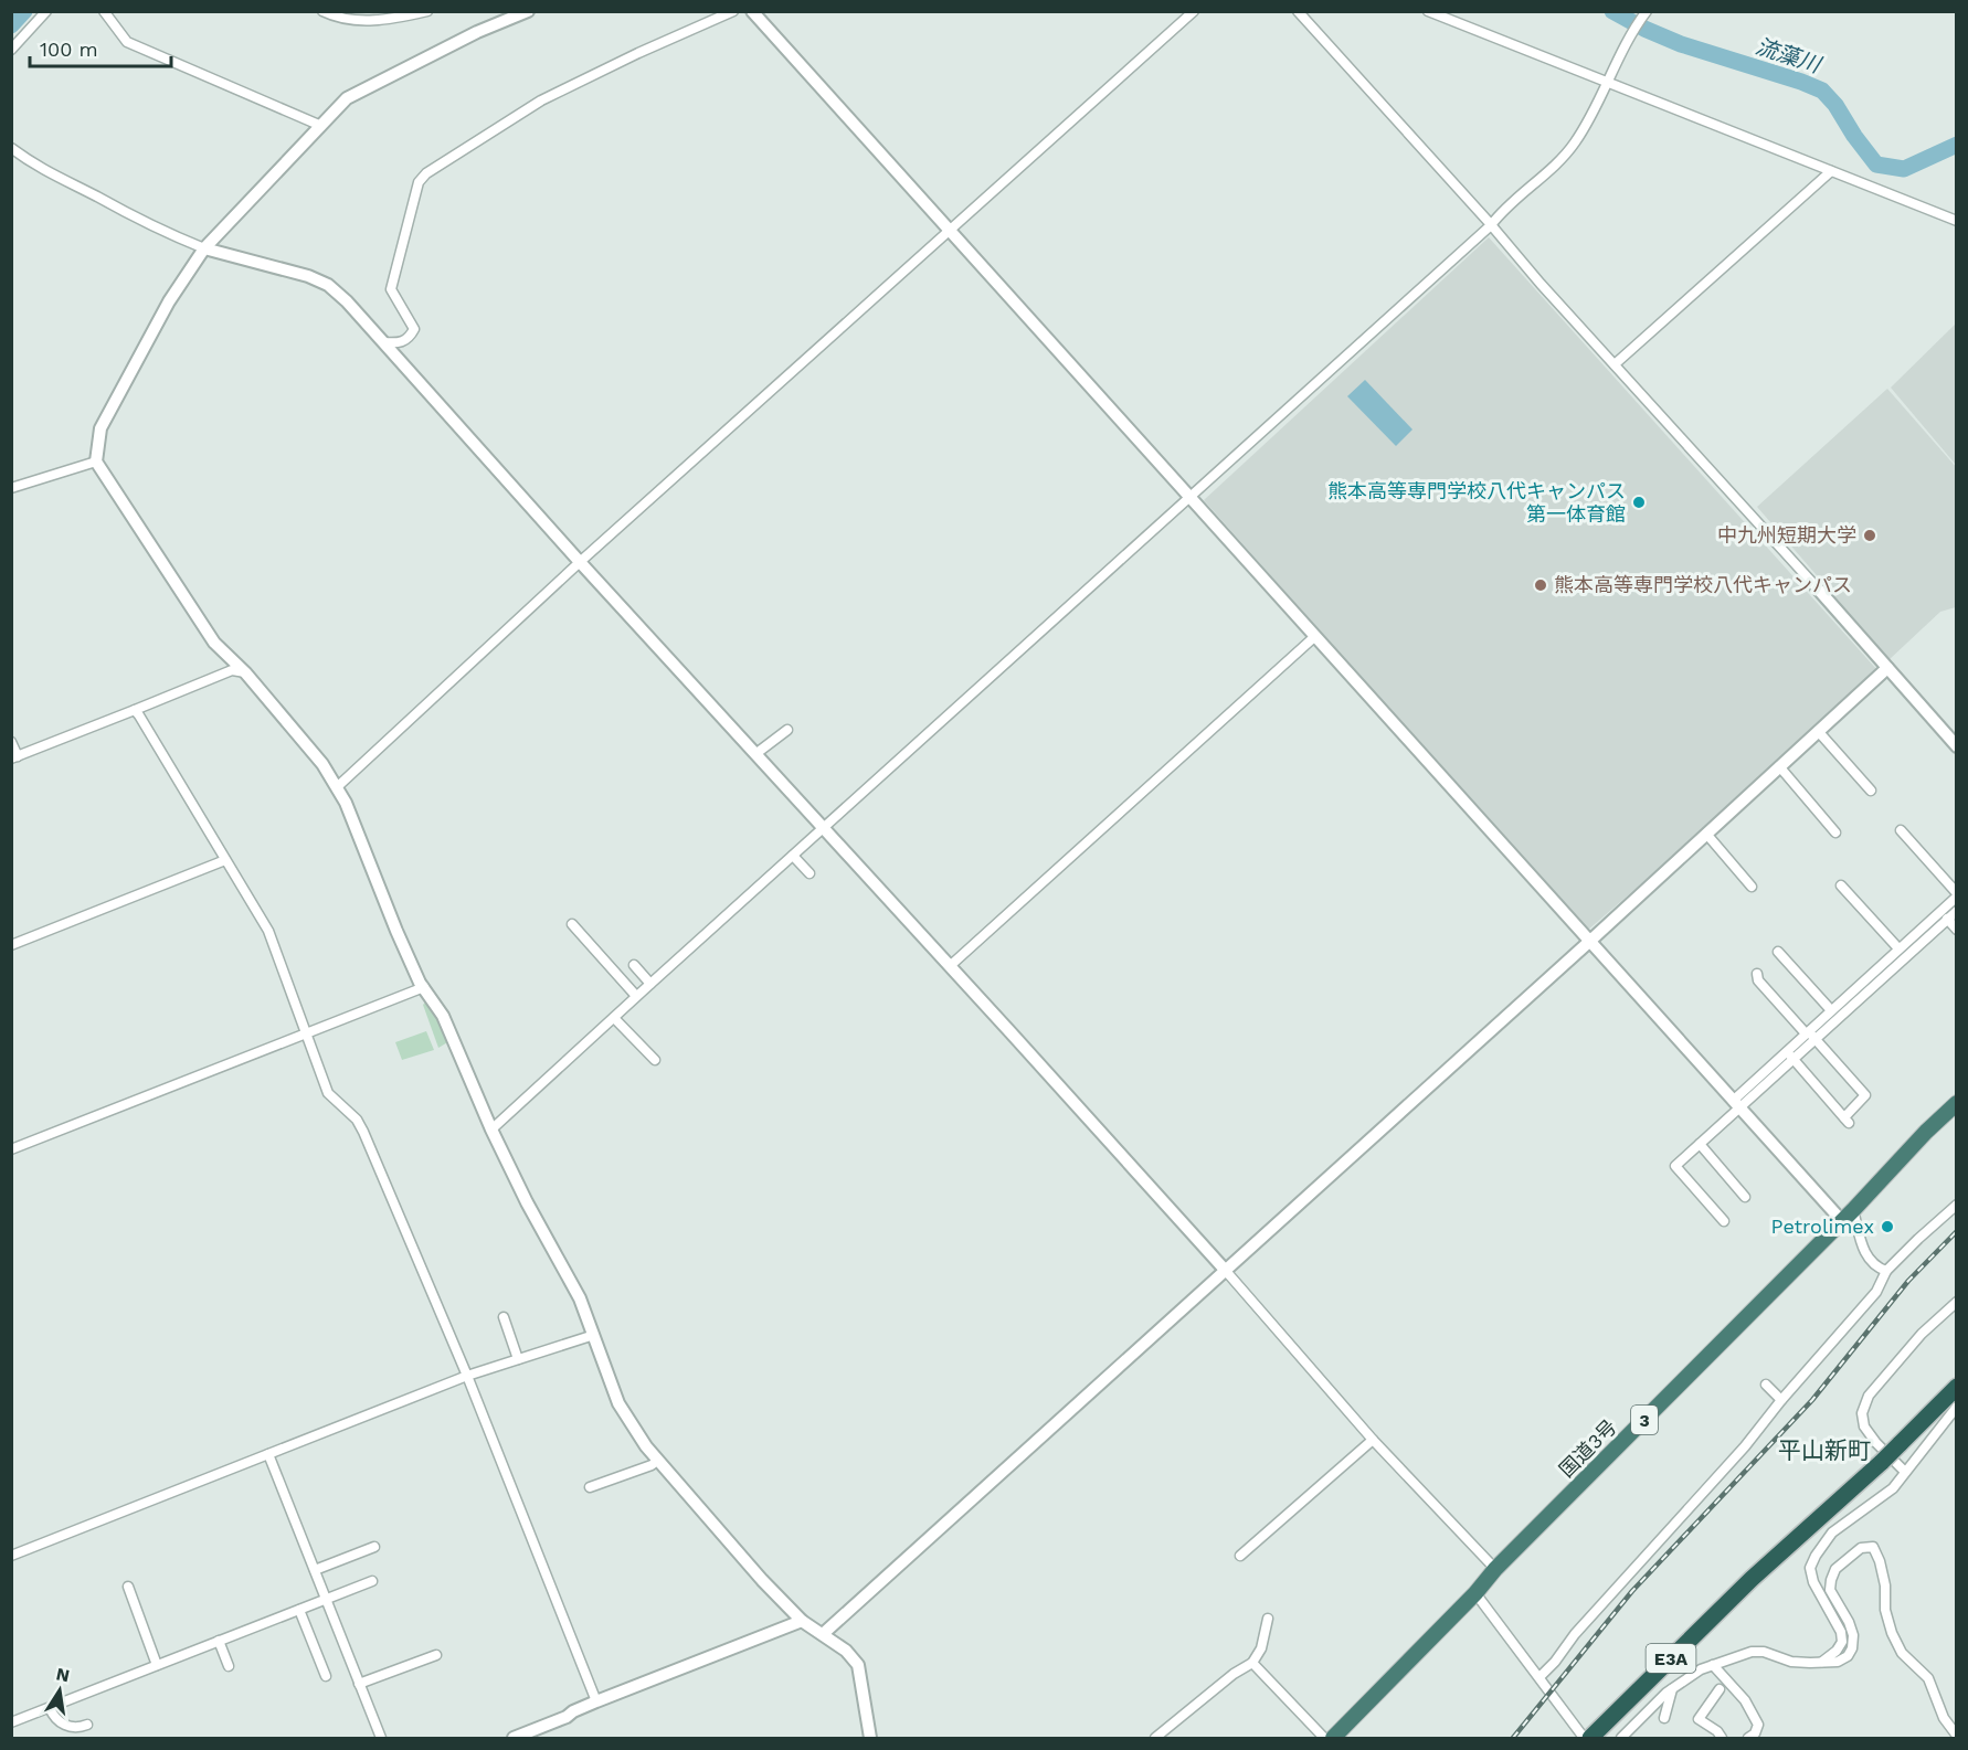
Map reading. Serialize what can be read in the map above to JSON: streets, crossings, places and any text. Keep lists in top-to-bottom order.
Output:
{
  "streets": {
    "highway": ["3", "国道3号", "E3A"]
  },
  "districts": ["平山新町"],
  "water": ["流藻川"],
  "places": [
    "熊本高等専門学校八代キャンパス 第一体育館",
    "中九州短期大学",
    "熊本高等専門学校八代キャンパス",
    "Petrolimex"
  ],
  "scale_bar": "100 m",
  "north": "top"
}
